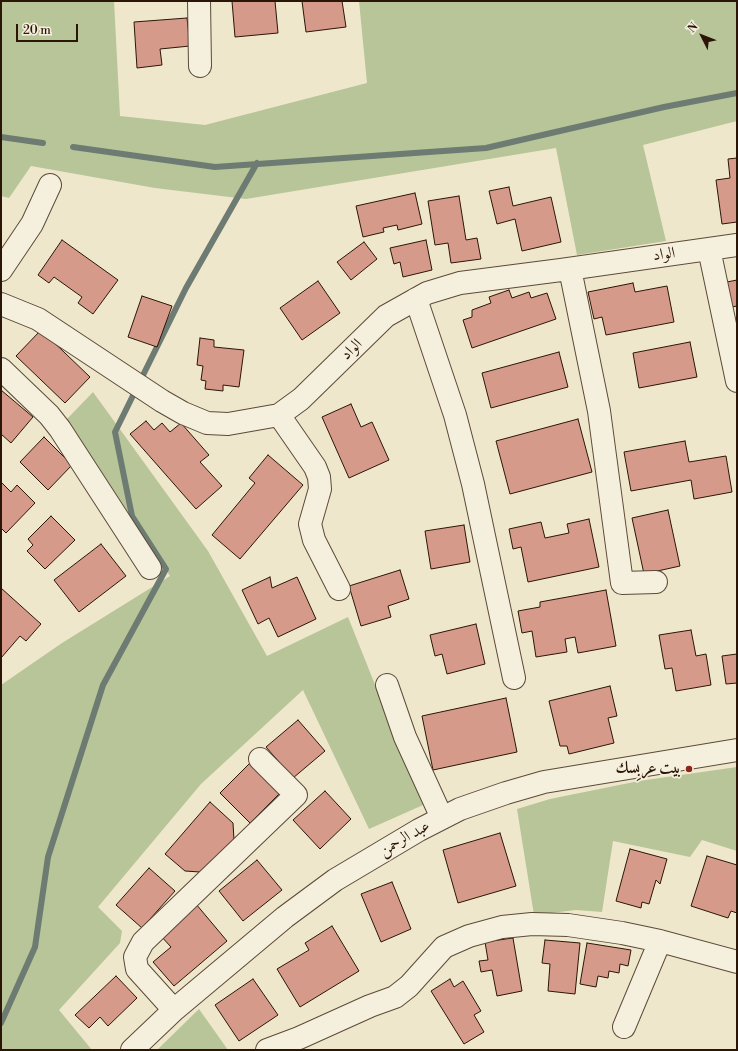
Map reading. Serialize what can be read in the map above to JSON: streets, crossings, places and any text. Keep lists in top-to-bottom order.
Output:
{
  "streets": {
    "street": ["الواد", "عبد الرحمن"]
  },
  "places": ["بيت عربِسك"],
  "scale_bar": "20 m",
  "north": "top left"
}
